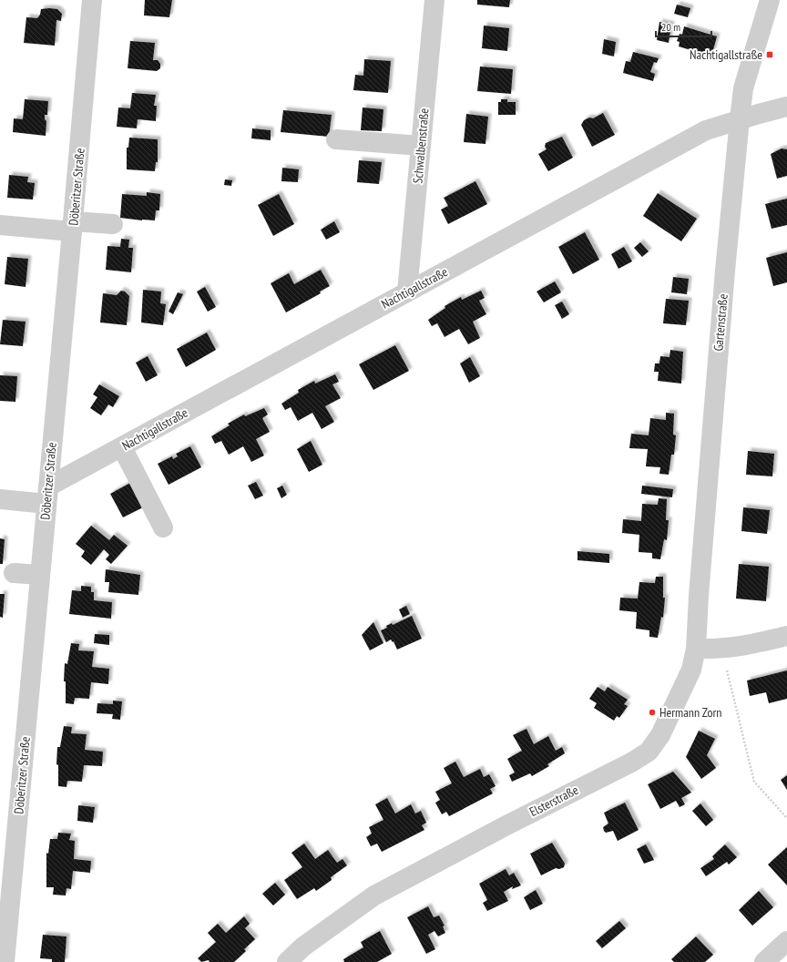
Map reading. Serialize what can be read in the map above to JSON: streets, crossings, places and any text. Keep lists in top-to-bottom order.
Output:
{
  "streets": {
    "street": [
      "Schwalbenstraße",
      "Döberitzer Straße",
      "Nachtigallstraße",
      "Gartenstraße",
      "Elsterstraße"
    ]
  },
  "crossings": [
    ["Schwalbenstraße", "Nachtigallstraße"],
    ["Döberitzer Straße", "Nachtigallstraße"],
    ["Nachtigallstraße", "Gartenstraße"],
    ["Gartenstraße", "Elsterstraße"]
  ],
  "places": {
    "transit": ["Nachtigallstraße"],
    "other": ["Hermann Zorn"]
  },
  "scale_bar": "20 m"
}
